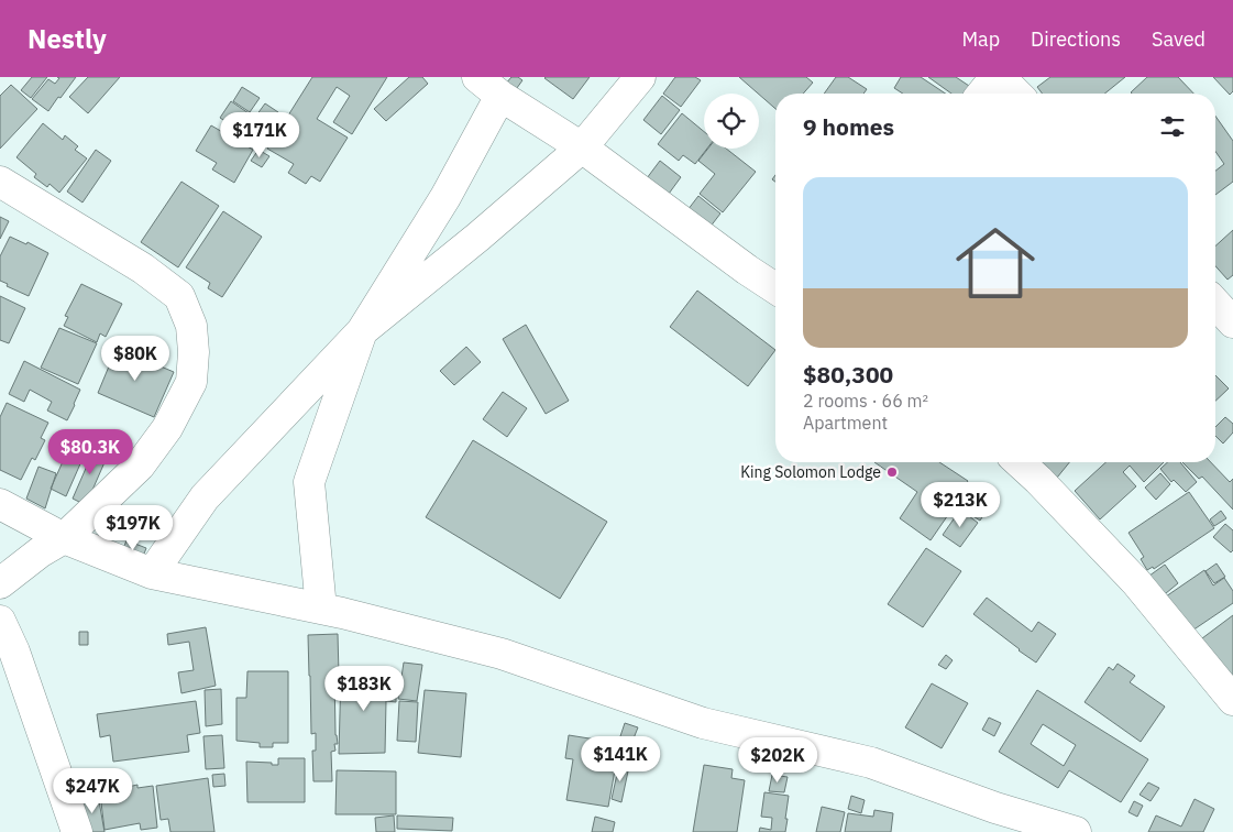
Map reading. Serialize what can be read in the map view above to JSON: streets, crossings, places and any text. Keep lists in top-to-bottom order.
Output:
{
  "places": ["King Solomon Lodge"],
  "page": {
    "header": "Nestly",
    "nav": ["Map", "Directions", "Saved"],
    "heading": "9 homes",
    "price": [
      "$171K",
      "$80K",
      "$80.3K",
      "$213K",
      "$197K",
      "$183K",
      "$141K",
      "$202K",
      "$247K"
    ],
    "list": [
      {
        "name": "$80,300",
        "note": "2 rooms · 66 m² · Apartment"
      }
    ]
  }
}
